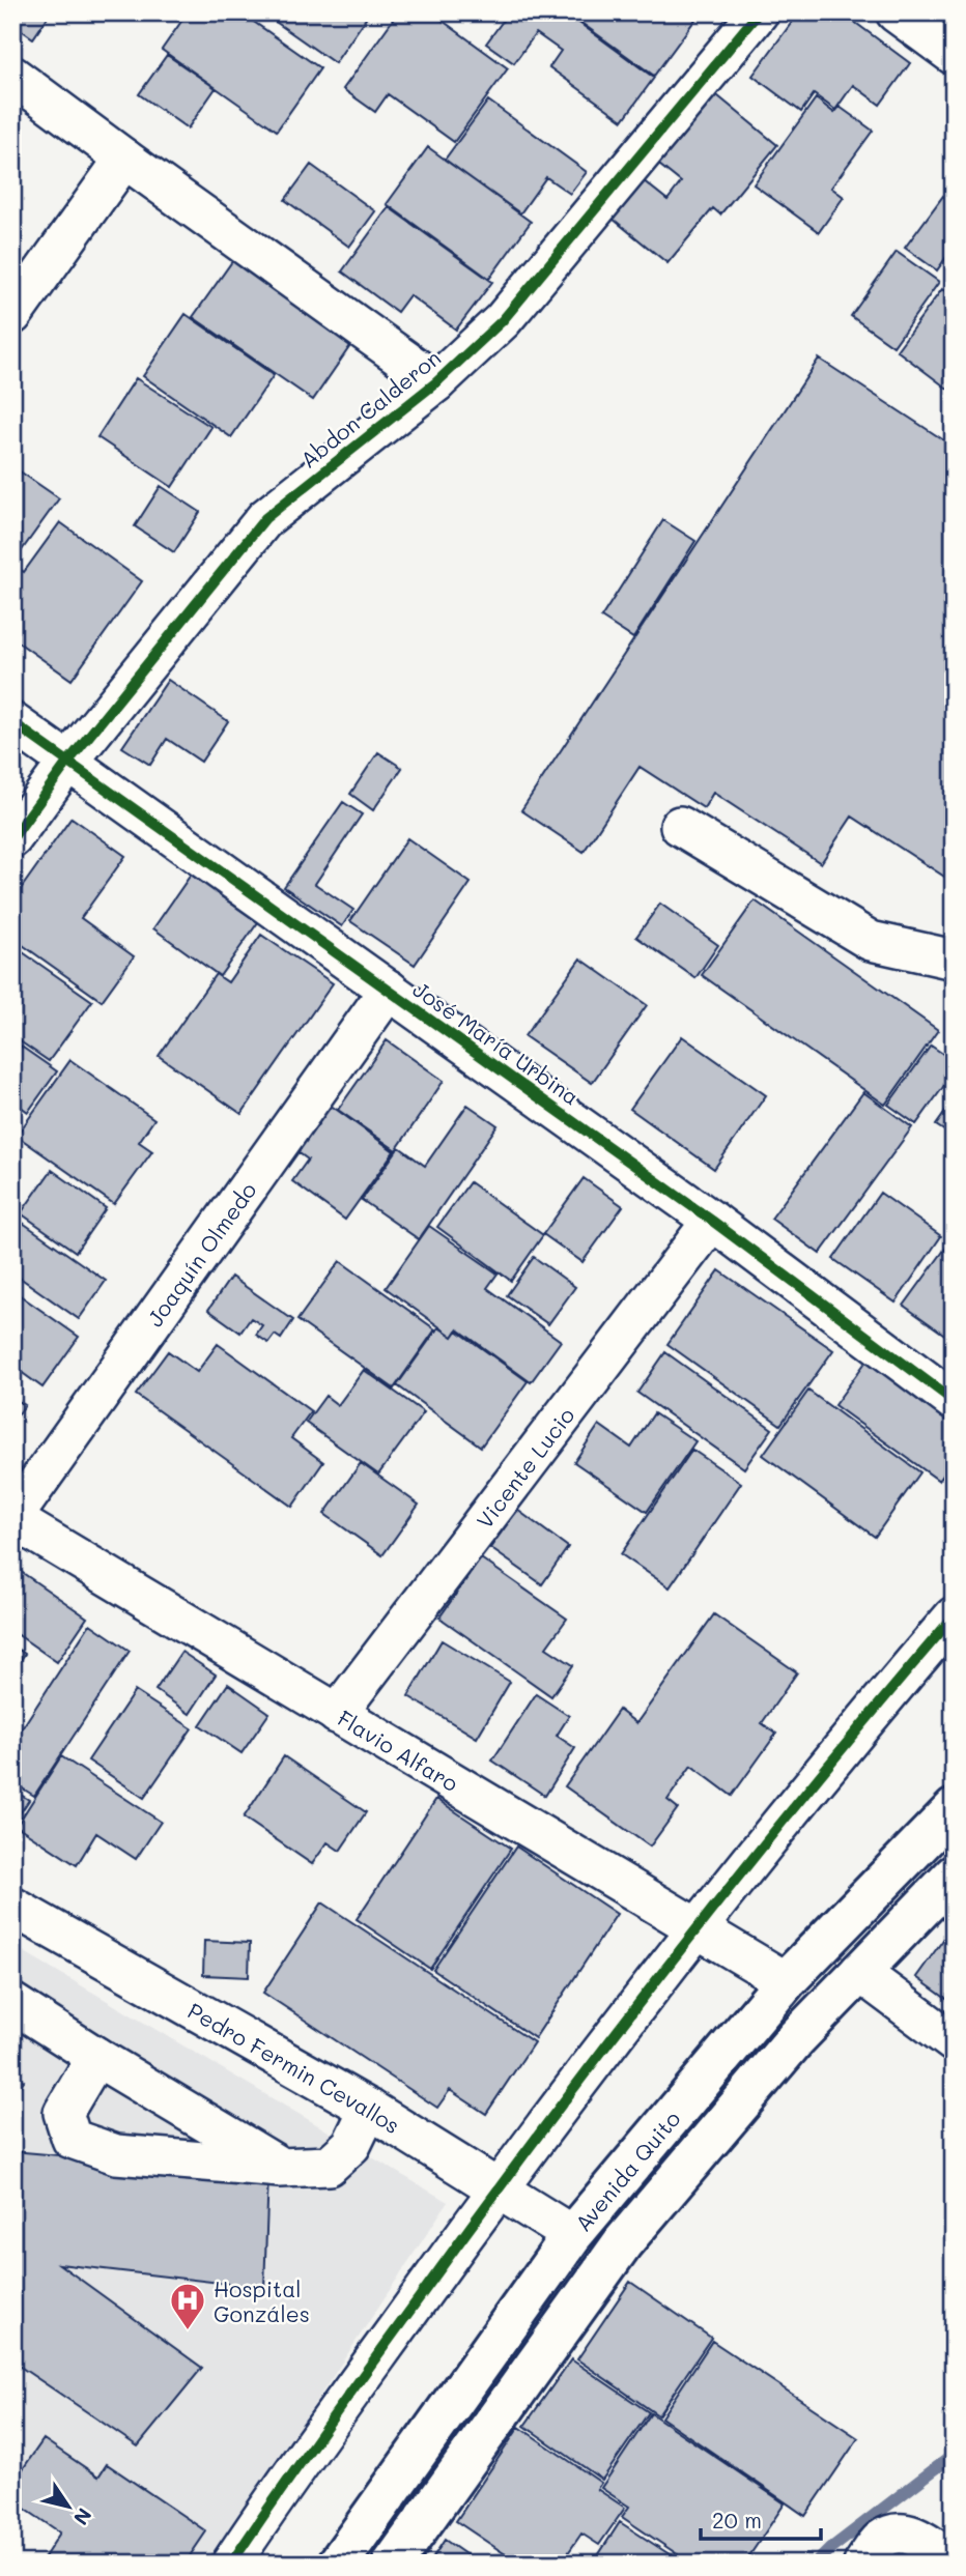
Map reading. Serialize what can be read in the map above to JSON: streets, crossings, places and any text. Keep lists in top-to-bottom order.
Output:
{
  "streets": {
    "highway": ["Avenida Quito"],
    "street": [
      "Abdon Calderon",
      "José María Urbina",
      "Joaquín Olmedo",
      "Vicente Lucio",
      "Flavio Alfaro",
      "Pedro Fermin Cevallos"
    ]
  },
  "crossings": [
    ["Abdon Calderon", "José María Urbina"],
    ["José María Urbina", "Joaquín Olmedo"],
    ["José María Urbina", "Vicente Lucio"],
    ["Joaquín Olmedo", "Flavio Alfaro"],
    ["Vicente Lucio", "Flavio Alfaro"],
    ["Flavio Alfaro", "Avenida Quito"],
    ["Pedro Fermin Cevallos", "Avenida Quito"]
  ],
  "places": {
    "hospital": ["Hospital Gonzáles"]
  },
  "scale_bar": "20 m",
  "north": "bottom right"
}
